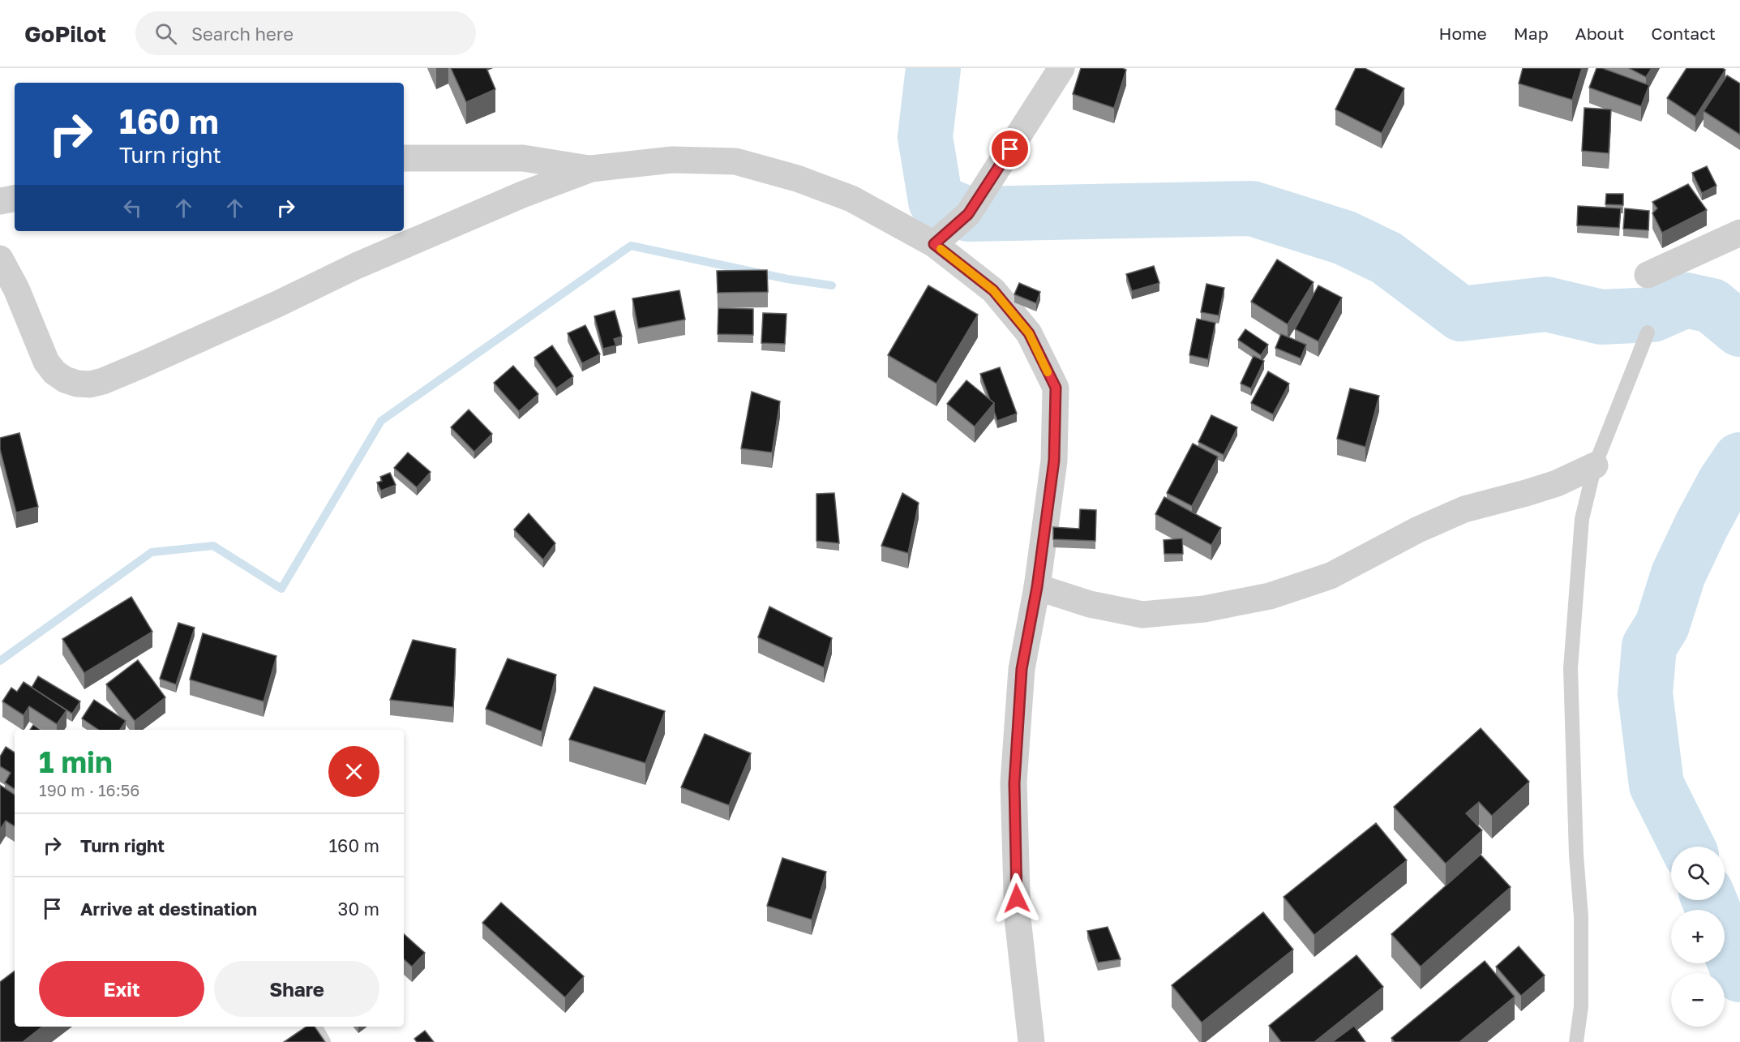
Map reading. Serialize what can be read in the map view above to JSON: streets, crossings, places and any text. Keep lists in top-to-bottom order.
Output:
{
  "page": {
    "header": "GoPilot",
    "search": "Search here",
    "nav": [
      "Home",
      "Map",
      "About",
      "Contact"
    ],
    "turn": ["160 m", "Turn right"],
    "heading": ["1 min", "190 m · 16:56"],
    "list": [
      {
        "name": "Turn right",
        "value": "160 m"
      },
      {
        "name": "Arrive at destination",
        "value": "30 m"
      }
    ],
    "map_buttons": ["+", "−"],
    "buttons": ["Exit", "Share"]
  }
}
